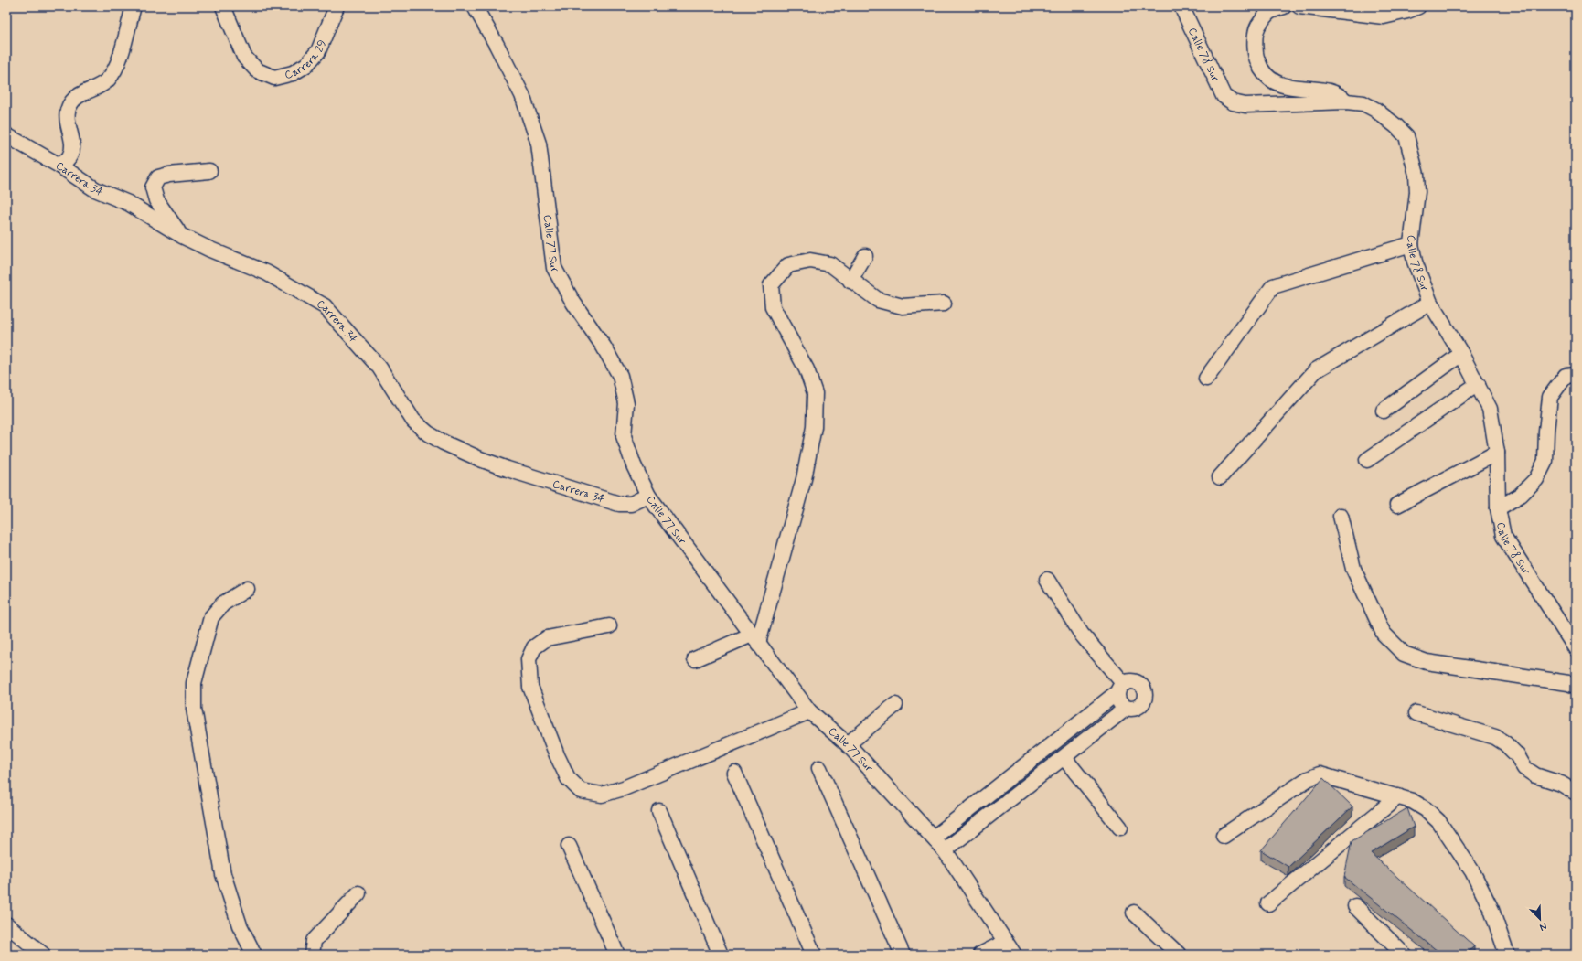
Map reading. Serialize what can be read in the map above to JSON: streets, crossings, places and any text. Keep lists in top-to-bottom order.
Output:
{
  "streets": {
    "street": [
      "Calle 78 Sur",
      "Carrera 29",
      "Carrera 34",
      "Calle 77 Sur"
    ]
  },
  "crossings": [
    ["Carrera 34", "Calle 77 Sur"]
  ],
  "north": "bottom right"
}
